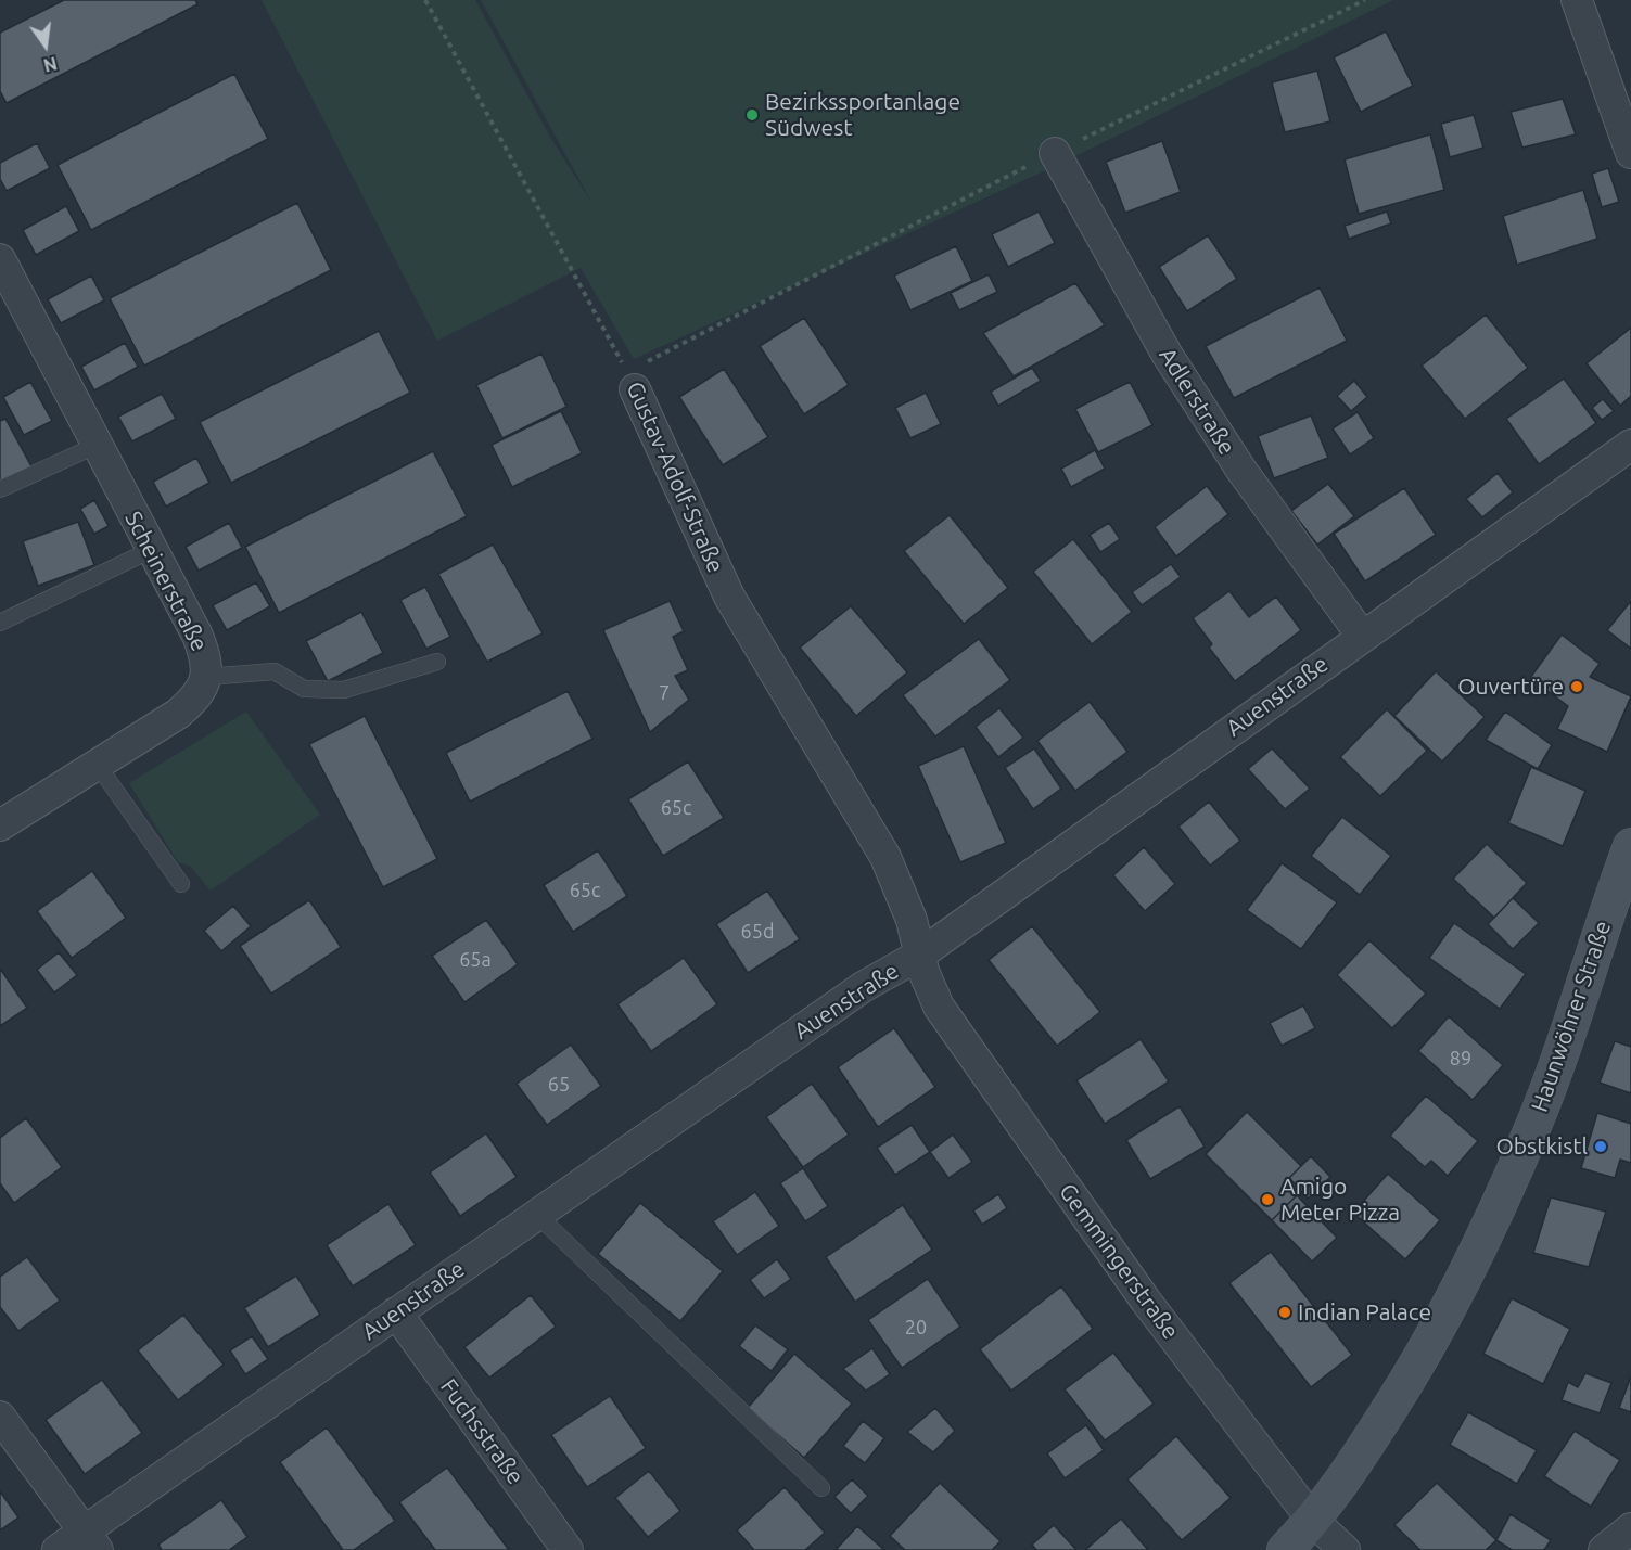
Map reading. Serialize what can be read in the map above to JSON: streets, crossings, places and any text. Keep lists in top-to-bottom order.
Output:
{
  "streets": {
    "street": [
      "Adlerstraße",
      "Gustav-Adolf-Straße",
      "Scheinerstraße",
      "Auenstraße",
      "Haunwöhrer Straße",
      "Gemmingerstraße",
      "Fuchsstraße"
    ]
  },
  "crossings": [
    ["Adlerstraße", "Auenstraße"],
    ["Gustav-Adolf-Straße", "Auenstraße"],
    ["Gustav-Adolf-Straße", "Gemmingerstraße"],
    ["Auenstraße", "Gemmingerstraße"],
    ["Auenstraße", "Fuchsstraße"],
    ["Haunwöhrer Straße", "Gemmingerstraße"]
  ],
  "places": [
    "Bezirkssportanlage Südwest",
    "Ouvertüre",
    "Obstkistl",
    "Amigo Meter Pizza",
    "Indian Palace"
  ],
  "house_numbers": [
    "7",
    "65c",
    "65c",
    "65d",
    "65a",
    "89",
    "65",
    "20"
  ],
  "north": "bottom"
}
